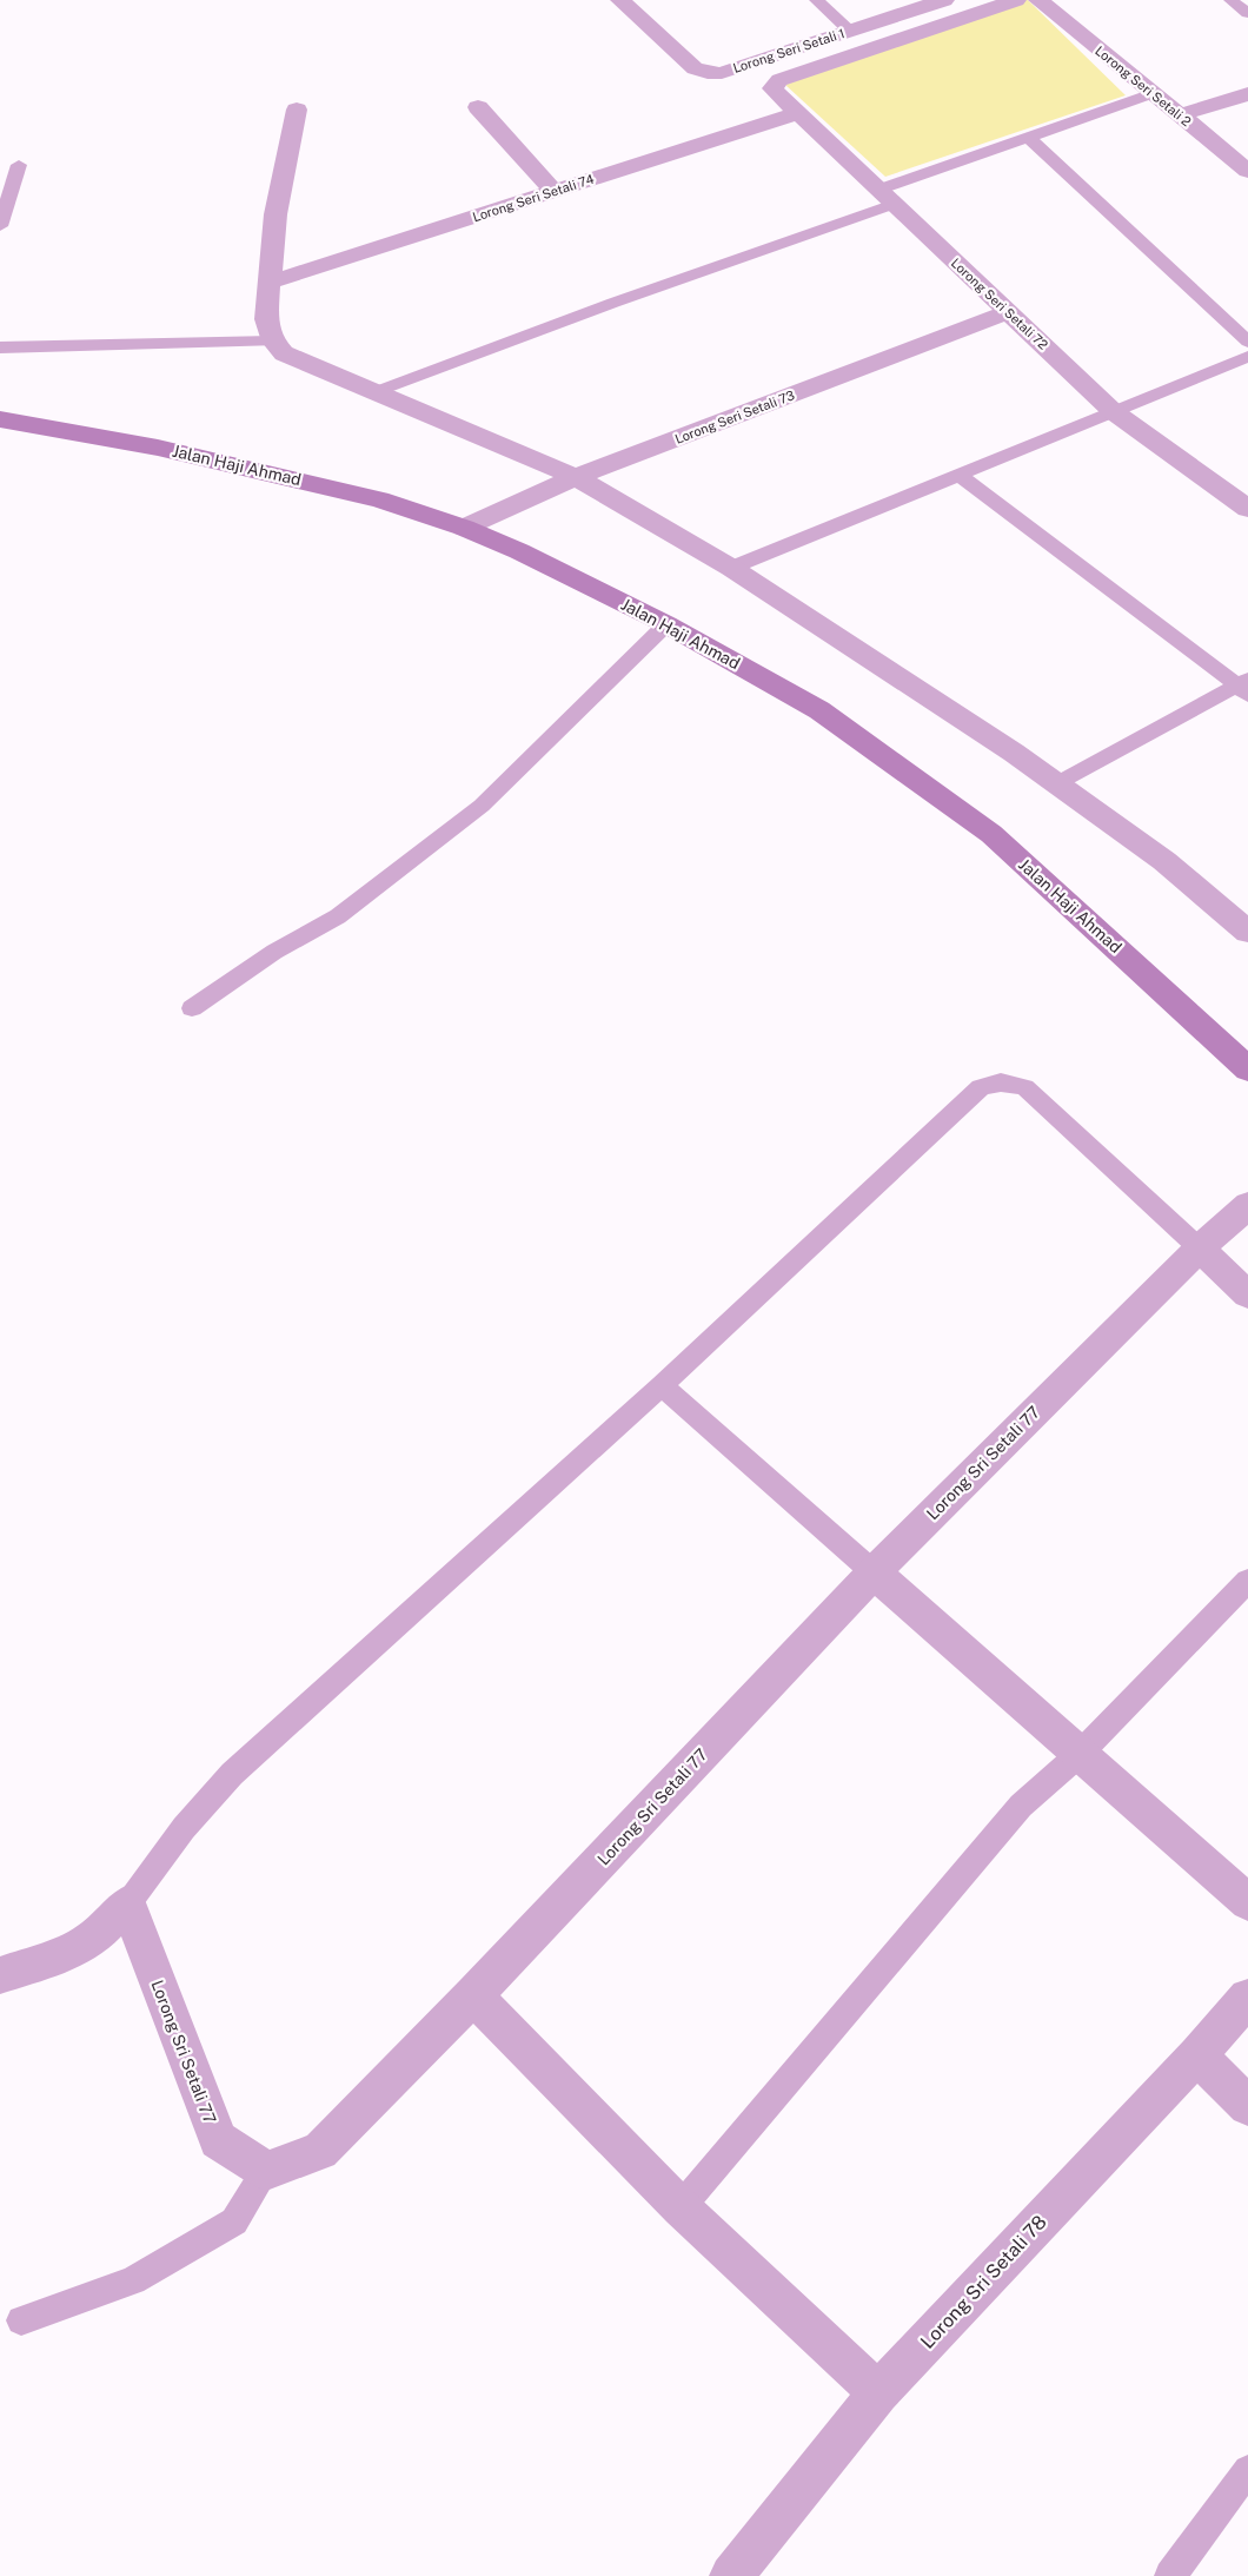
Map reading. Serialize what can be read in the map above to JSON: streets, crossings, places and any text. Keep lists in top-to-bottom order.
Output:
{
  "streets": {
    "street": [
      "Lorong Seri Setali 1",
      "Lorong Seri Setali 2",
      "Lorong Seri Setali 74",
      "Lorong Seri Setali 72",
      "Lorong Seri Setali 73",
      "Jalan Haji Ahmad",
      "Lorong Sri Setali 77",
      "Lorong Sri Setali 78"
    ]
  },
  "crossings": [
    ["Lorong Seri Setali 74", "Lorong Seri Setali 72"],
    ["Lorong Seri Setali 72", "Lorong Seri Setali 73"],
    ["Lorong Seri Setali 73", "Jalan Haji Ahmad"]
  ]
}
